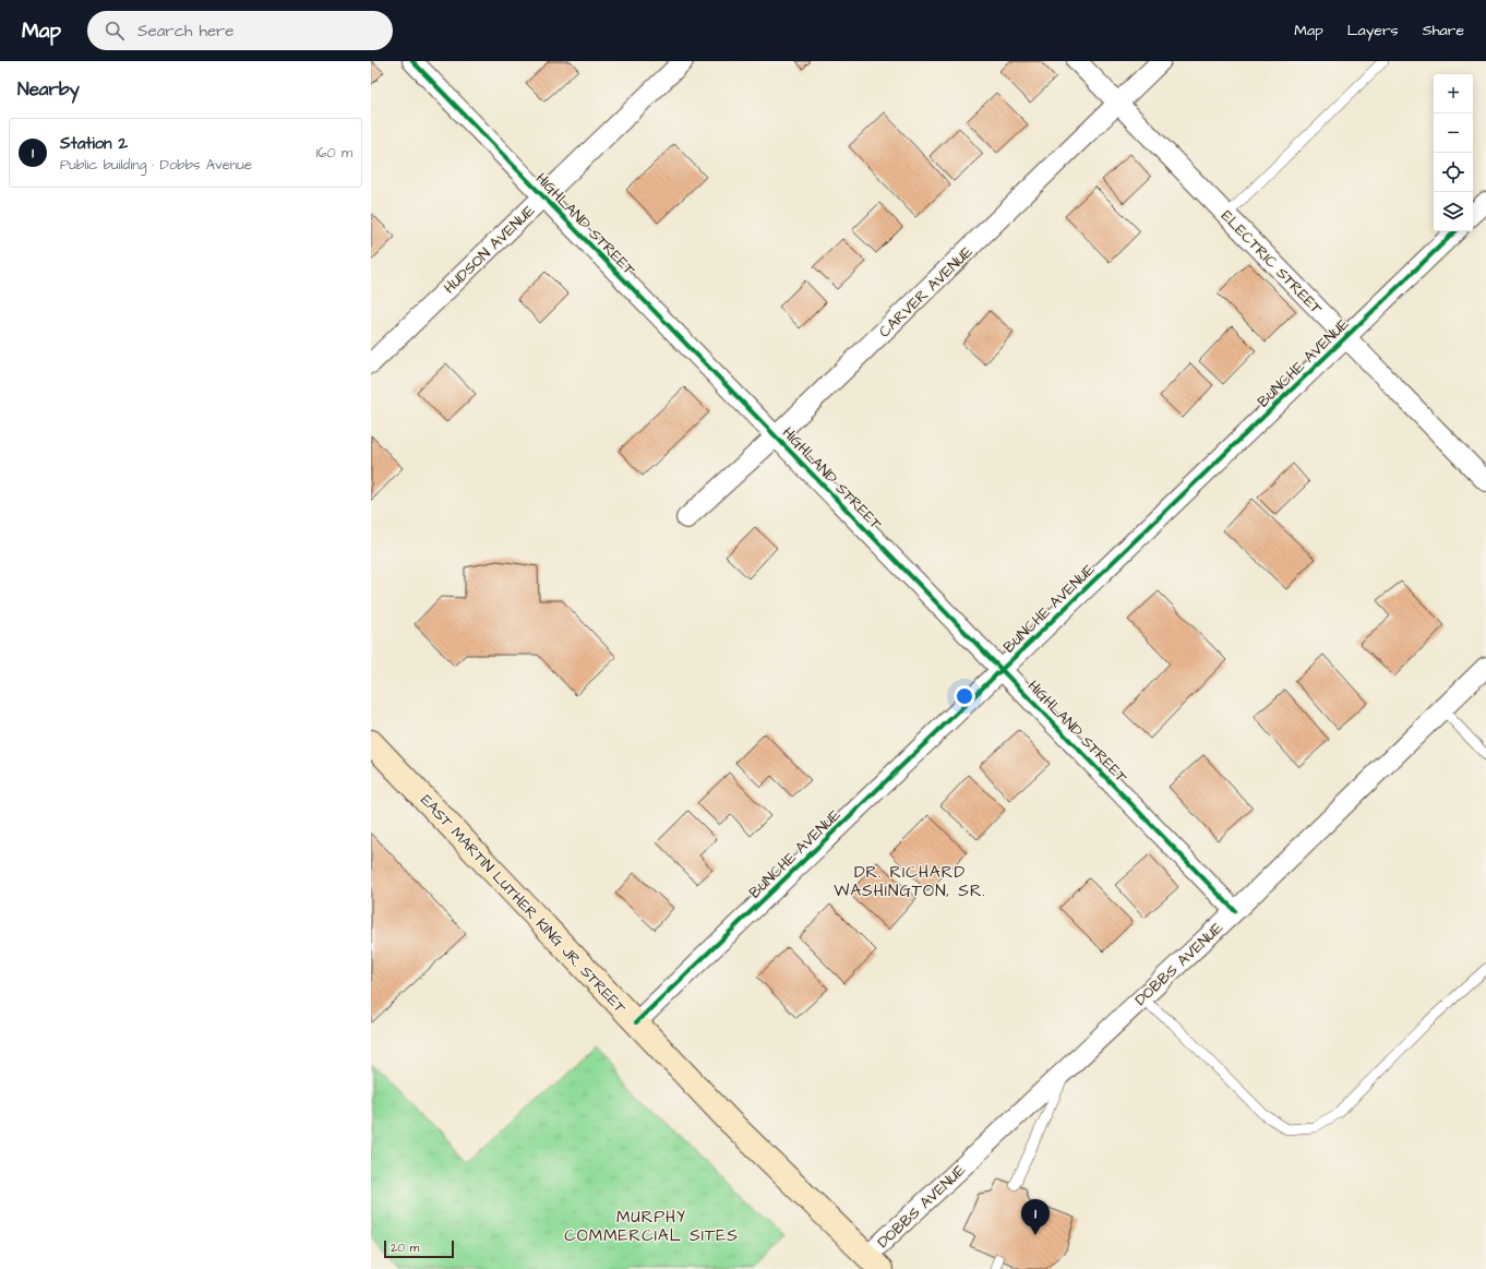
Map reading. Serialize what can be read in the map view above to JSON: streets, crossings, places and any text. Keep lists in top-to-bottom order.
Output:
{
  "streets": {
    "main road": ["EAST MARTIN LUTHER KING JR. STREET"],
    "street": [
      "HIGHLAND STREET",
      "HUDSON AVENUE",
      "ELECTRIC STREET",
      "CARVER AVENUE",
      "BUNCHE AVENUE",
      "DOBBS AVENUE"
    ]
  },
  "crossings": [
    ["HIGHLAND STREET", "HUDSON AVENUE"],
    ["HIGHLAND STREET", "CARVER AVENUE"],
    ["HIGHLAND STREET", "BUNCHE AVENUE"],
    ["HIGHLAND STREET", "DOBBS AVENUE"],
    ["ELECTRIC STREET", "CARVER AVENUE"],
    ["ELECTRIC STREET", "BUNCHE AVENUE"],
    ["BUNCHE AVENUE", "EAST MARTIN LUTHER KING JR. STREET"],
    ["EAST MARTIN LUTHER KING JR. STREET", "DOBBS AVENUE"]
  ],
  "districts": ["DR. RICHARD WASHINGTON, SR.", "MURPHY COMMERCIAL SITES"],
  "scale_bar": "20 m",
  "page": {
    "header": "Map",
    "search": "Search here",
    "nav": ["Map", "Layers", "Share"],
    "heading": "Nearby",
    "map_buttons": ["+", "−"],
    "list": [
      {
        "mark": "1",
        "name": "Station 2",
        "note": "Public building · Dobbs Avenue",
        "value": "160 m"
      }
    ],
    "pins": "1",
    "scale": "20 m"
  }
}
